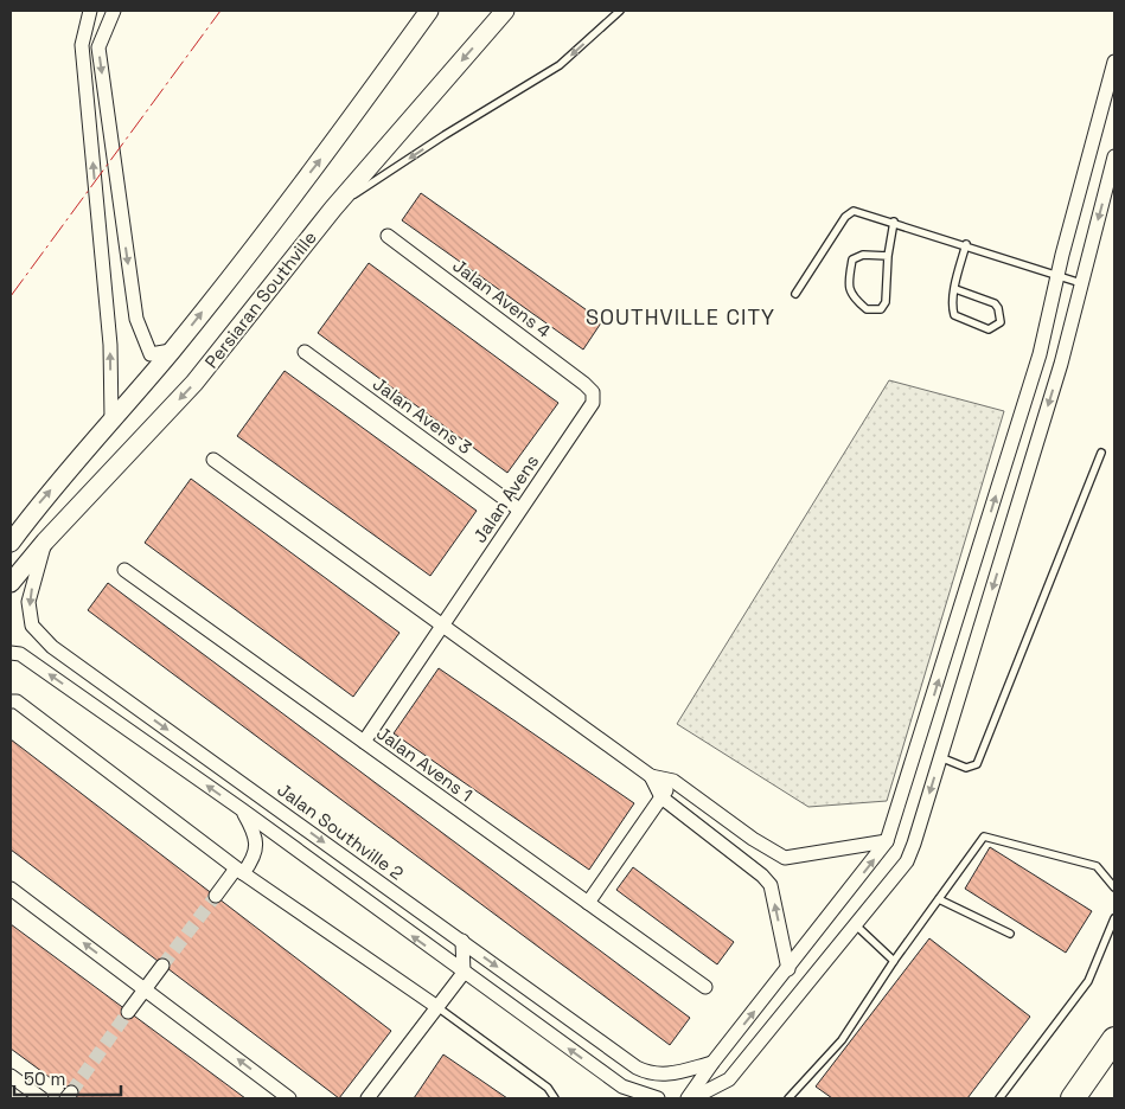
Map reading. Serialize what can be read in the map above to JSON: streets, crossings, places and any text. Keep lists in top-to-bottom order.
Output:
{
  "streets": {
    "main road": ["Persiaran Southville"],
    "street": [
      "Jalan Avens 4",
      "Jalan Avens 3",
      "Jalan Avens",
      "Jalan Avens 1",
      "Jalan Southville 2"
    ]
  },
  "crossings": [
    ["Jalan Avens 4", "Jalan Avens"],
    ["Persiaran Southville", "Jalan Southville 2"],
    ["Jalan Avens 3", "Jalan Avens"],
    ["Jalan Avens", "Jalan Avens 1"]
  ],
  "districts": ["SOUTHVILLE CITY"],
  "scale_bar": "50 m"
}
